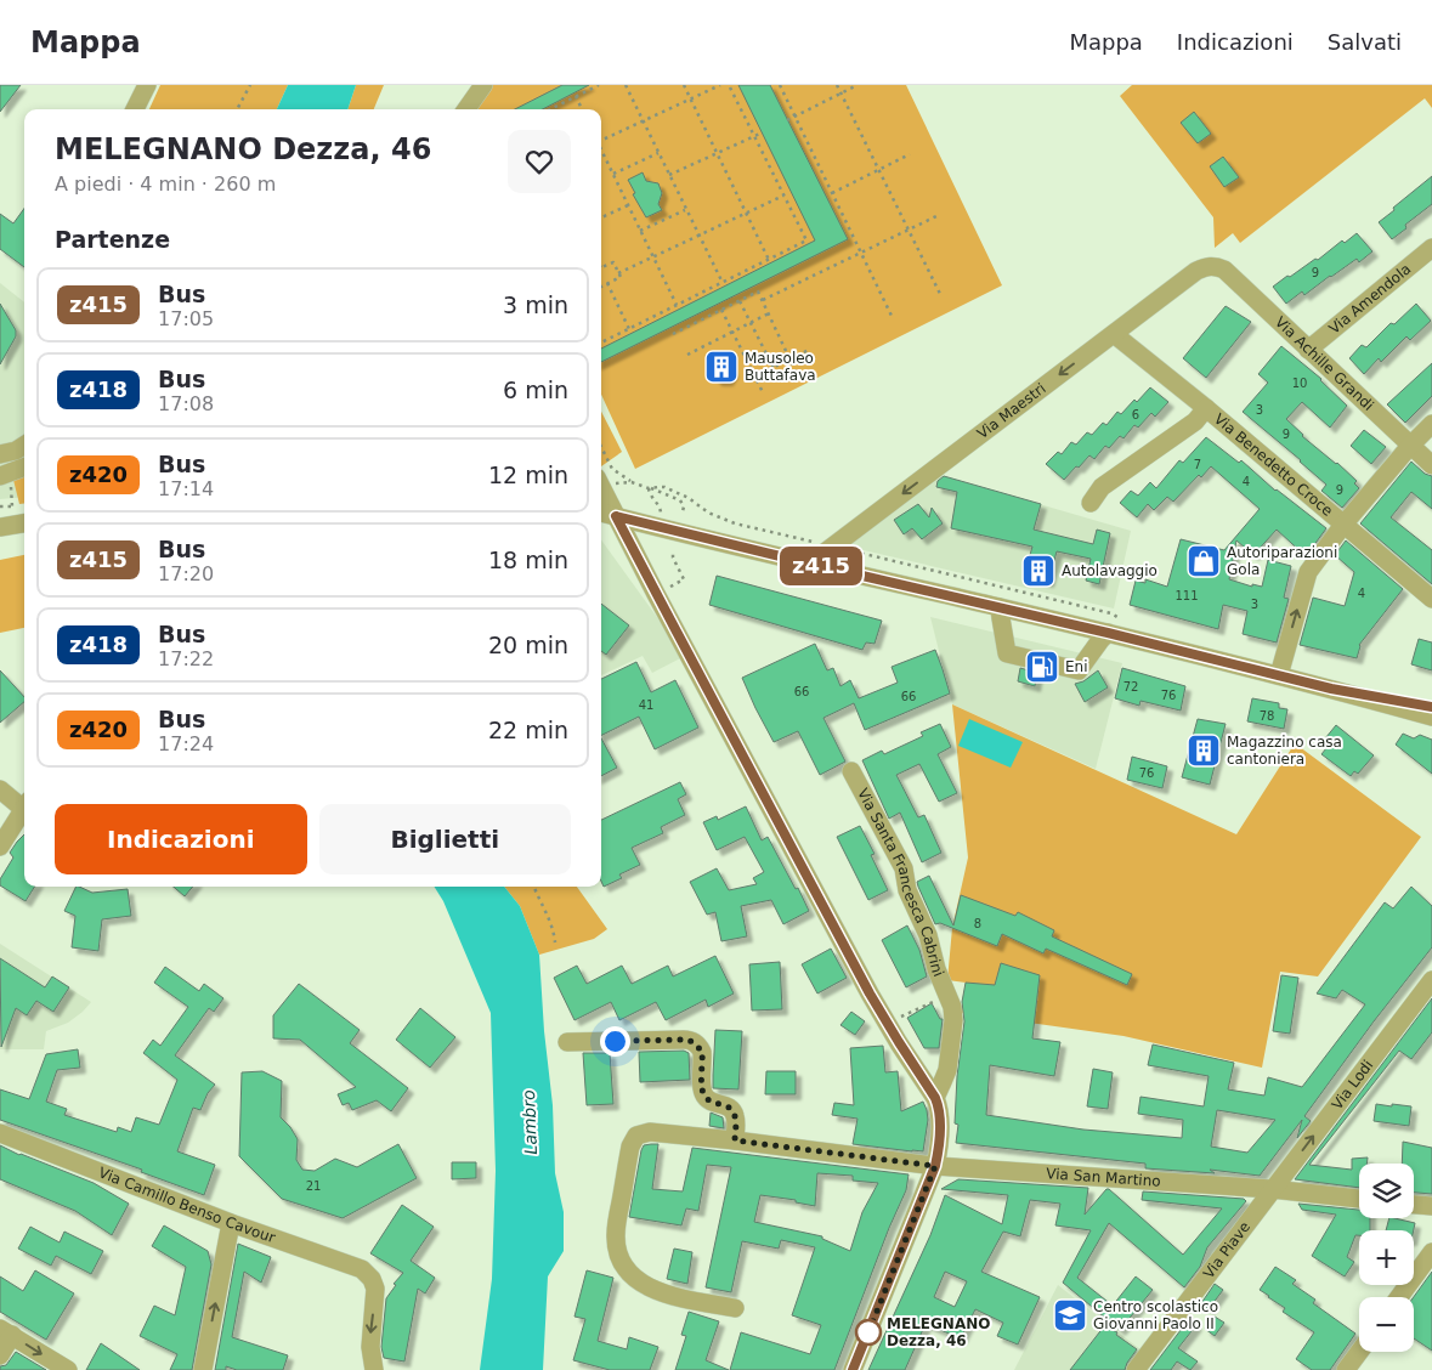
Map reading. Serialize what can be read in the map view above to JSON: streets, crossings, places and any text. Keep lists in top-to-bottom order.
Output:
{
  "streets": {
    "street": [
      "Via Amendola",
      "Via Achille Grandi",
      "Via Maestri",
      "Via Benedetto Croce",
      "Via Santa Francesca Cabrini",
      "Via Lodi",
      "Via San Martino",
      "Via Camillo Benso Cavour",
      "Via Piave"
    ]
  },
  "crossings": [
    ["Via Amendola", "Via Achille Grandi"],
    ["Via Achille Grandi", "Via Maestri"],
    ["Via Maestri", "Via Benedetto Croce"],
    ["Via Lodi", "Via San Martino"],
    ["Via Lodi", "Via Piave"],
    ["Via San Martino", "Via Piave"]
  ],
  "one_way": ["Via Lodi", "Via Camillo Benso Cavour"],
  "water": ["Lambro"],
  "places": {
    "building": ["Mausoleo Buttafava", "Autolavaggio", "Magazzino casa cantoniera"],
    "shop": ["Autoriparazioni Gola"],
    "fuel station": ["Eni"],
    "school or university": ["Centro scolastico Giovanni Paolo II"],
    "other": ["MELEGNANO Dezza, 46"]
  },
  "lines": ["bus line z415"],
  "house_numbers": [
    "9",
    "10",
    "3",
    "6",
    "9",
    "7",
    "4",
    "9",
    "4",
    "111",
    "3",
    "72",
    "66",
    "76",
    "66",
    "41",
    "78",
    "76",
    "8",
    "21"
  ],
  "page": {
    "header": "Mappa",
    "nav": ["Mappa", "Indicazioni", "Salvati"],
    "on_map": "z415",
    "heading": [
      ["MELEGNANO Dezza, 46", "A piedi · 4 min · 260 m"],
      "Partenze"
    ],
    "list": [
      {
        "mark": "z415",
        "name": "Bus",
        "note": "17:05",
        "value": "3 min"
      },
      {
        "mark": "z418",
        "name": "Bus",
        "note": "17:08",
        "value": "6 min"
      },
      {
        "mark": "z420",
        "name": "Bus",
        "note": "17:14",
        "value": "12 min"
      },
      {
        "mark": "z415",
        "name": "Bus",
        "note": "17:20",
        "value": "18 min"
      },
      {
        "mark": "z418",
        "name": "Bus",
        "note": "17:22",
        "value": "20 min"
      },
      {
        "mark": "z420",
        "name": "Bus",
        "note": "17:24",
        "value": "22 min"
      }
    ],
    "buttons": ["Indicazioni", "Biglietti"],
    "map_buttons": ["+", "−"]
  }
}
